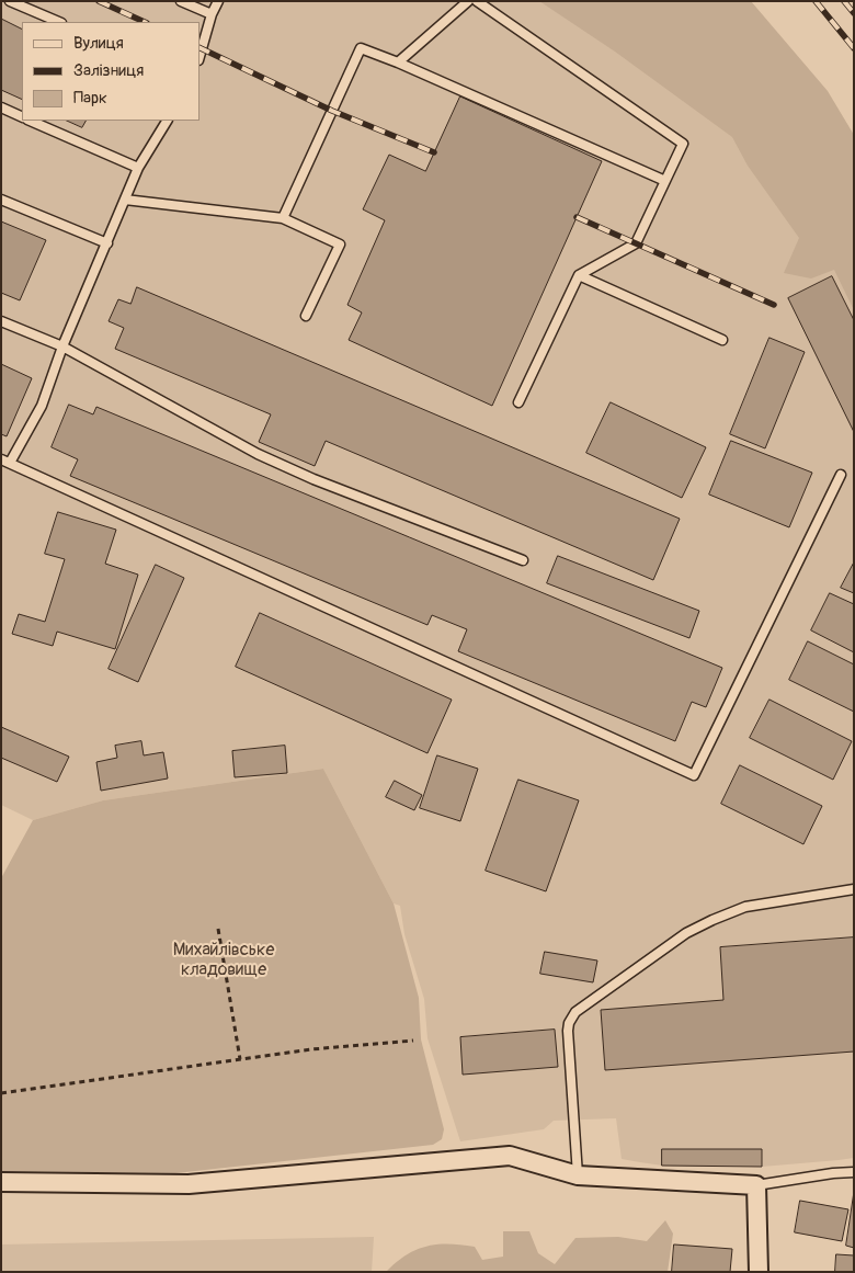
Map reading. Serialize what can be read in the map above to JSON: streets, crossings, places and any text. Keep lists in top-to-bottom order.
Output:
{
  "parks": ["Михайлівське кладовище"],
  "legend": ["Вулиця", "Залізниця", "Парк"]
}
